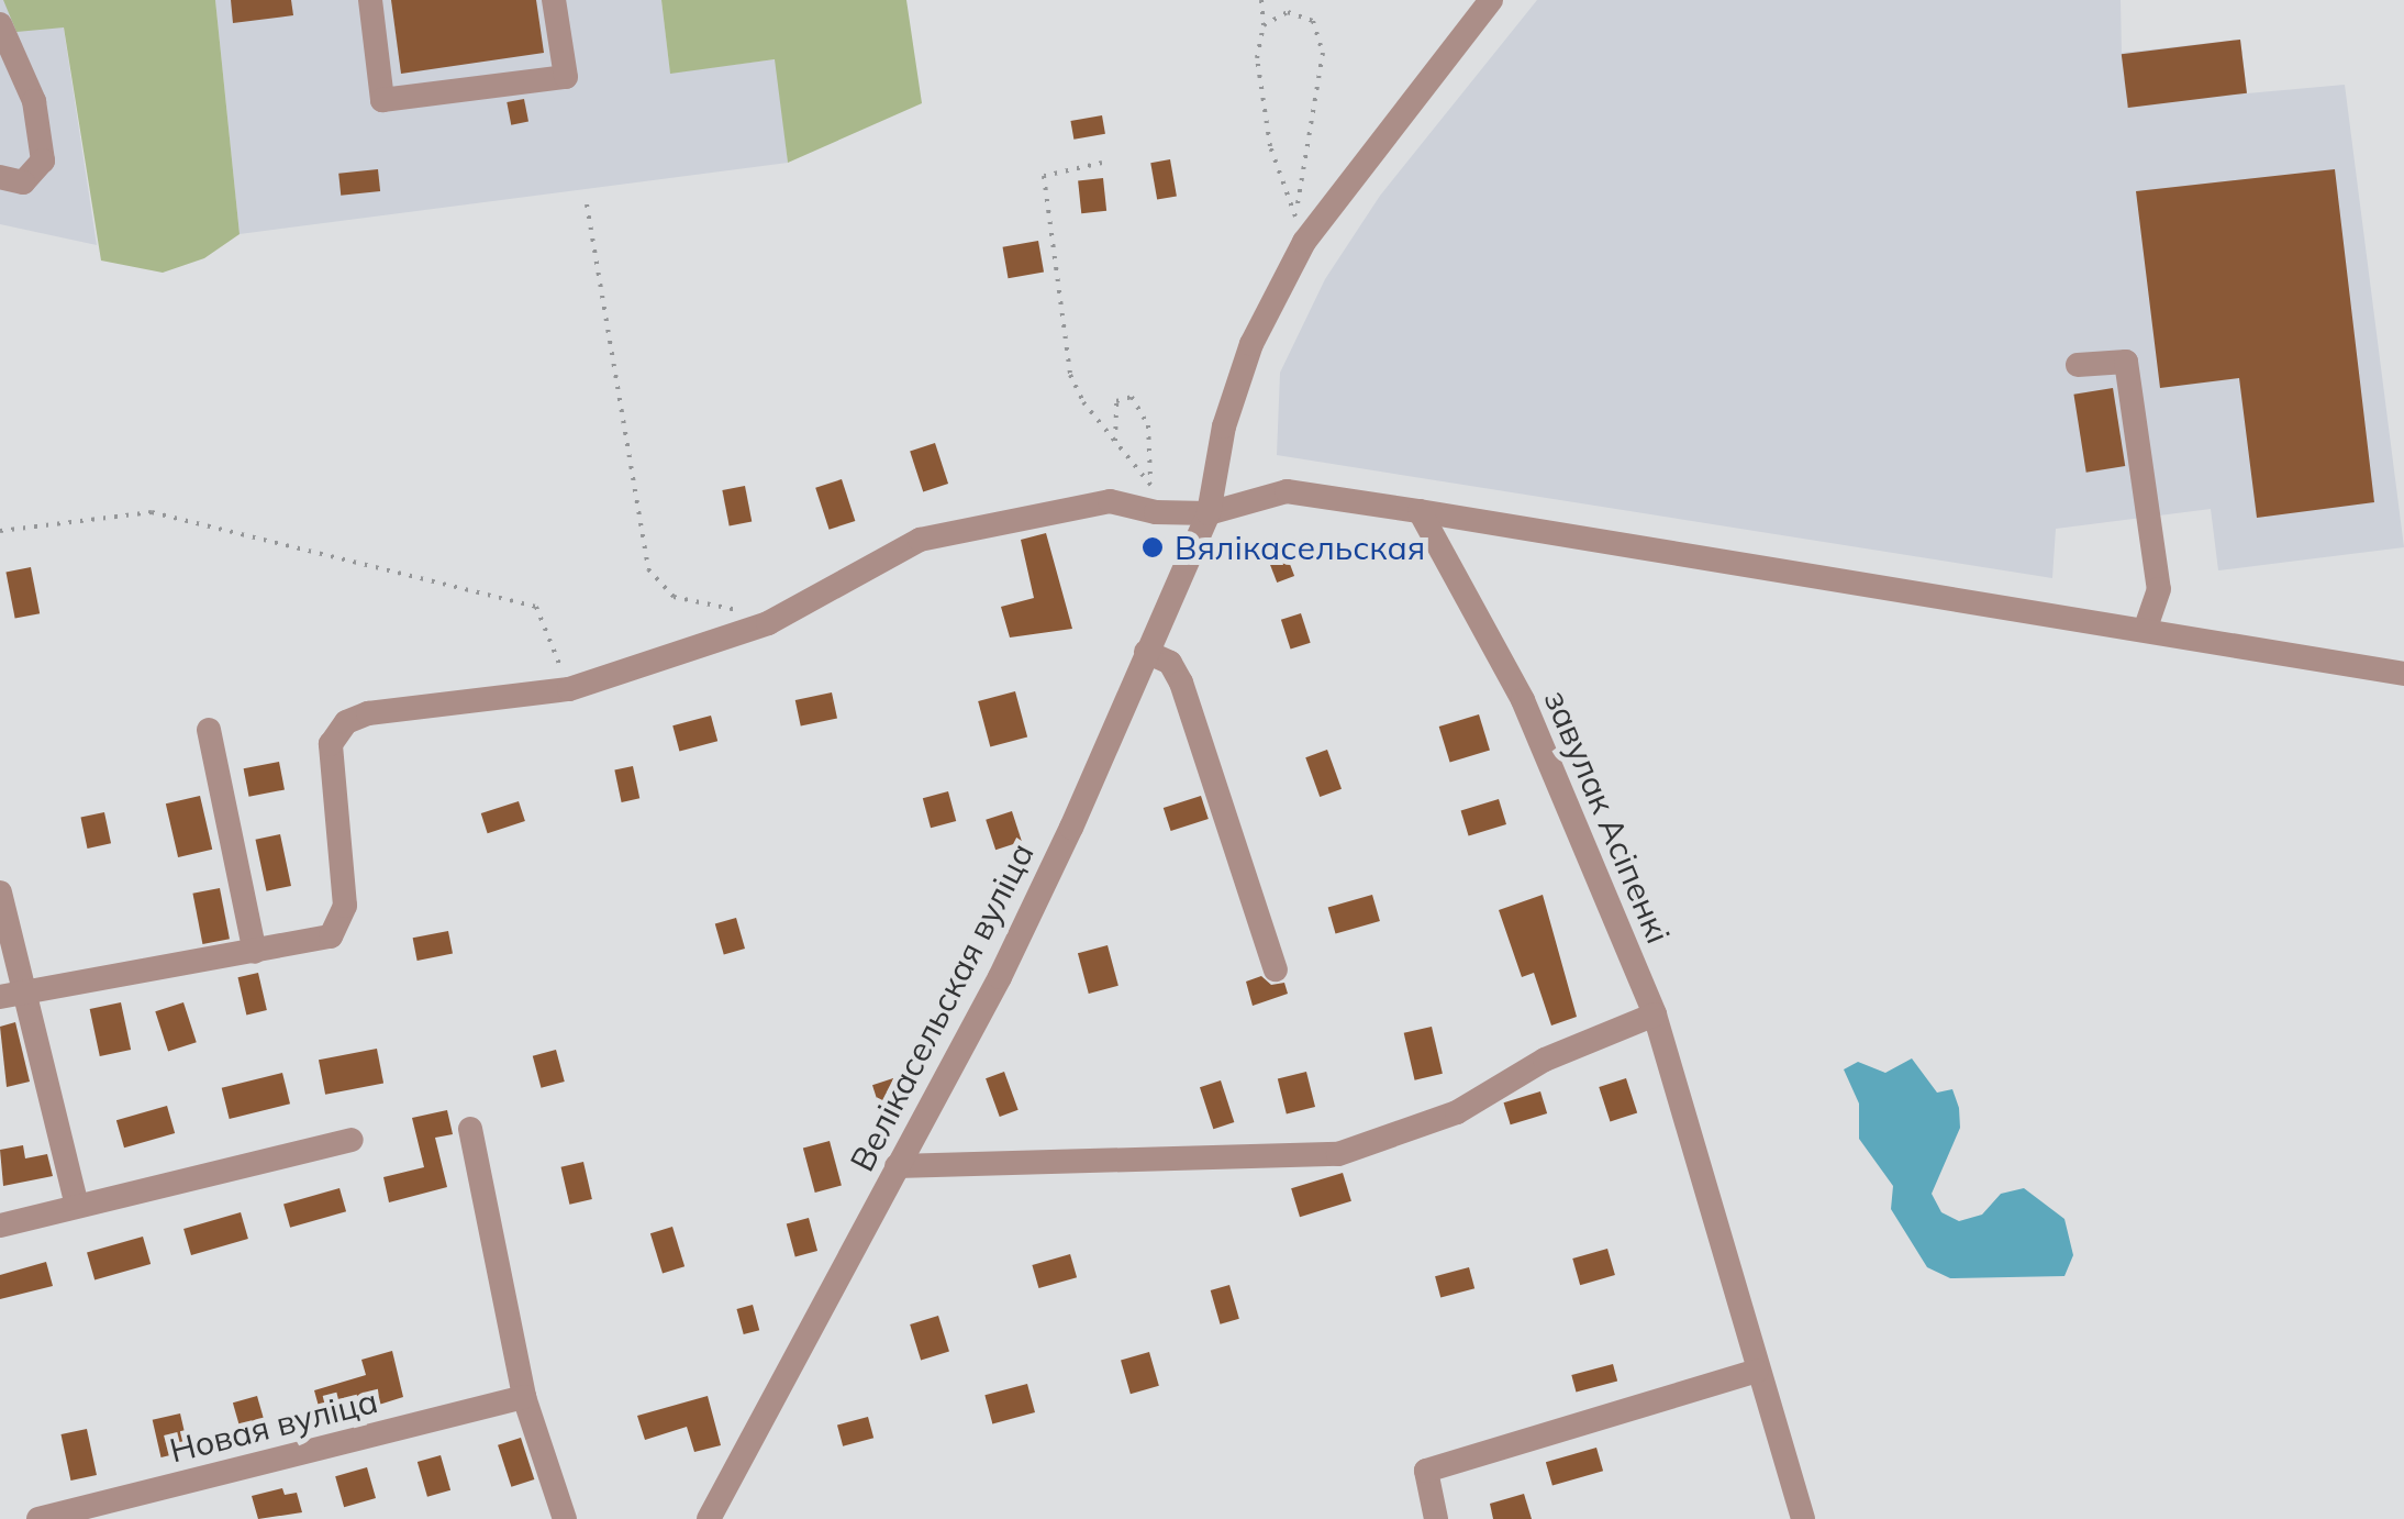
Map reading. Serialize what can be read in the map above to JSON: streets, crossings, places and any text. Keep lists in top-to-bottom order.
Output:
{
  "streets": {
    "street": ["завулак Асіпенкі", "Велікасельская вуліца", "Новая вуліца"]
  },
  "places": ["Вялікасельская"]
}
